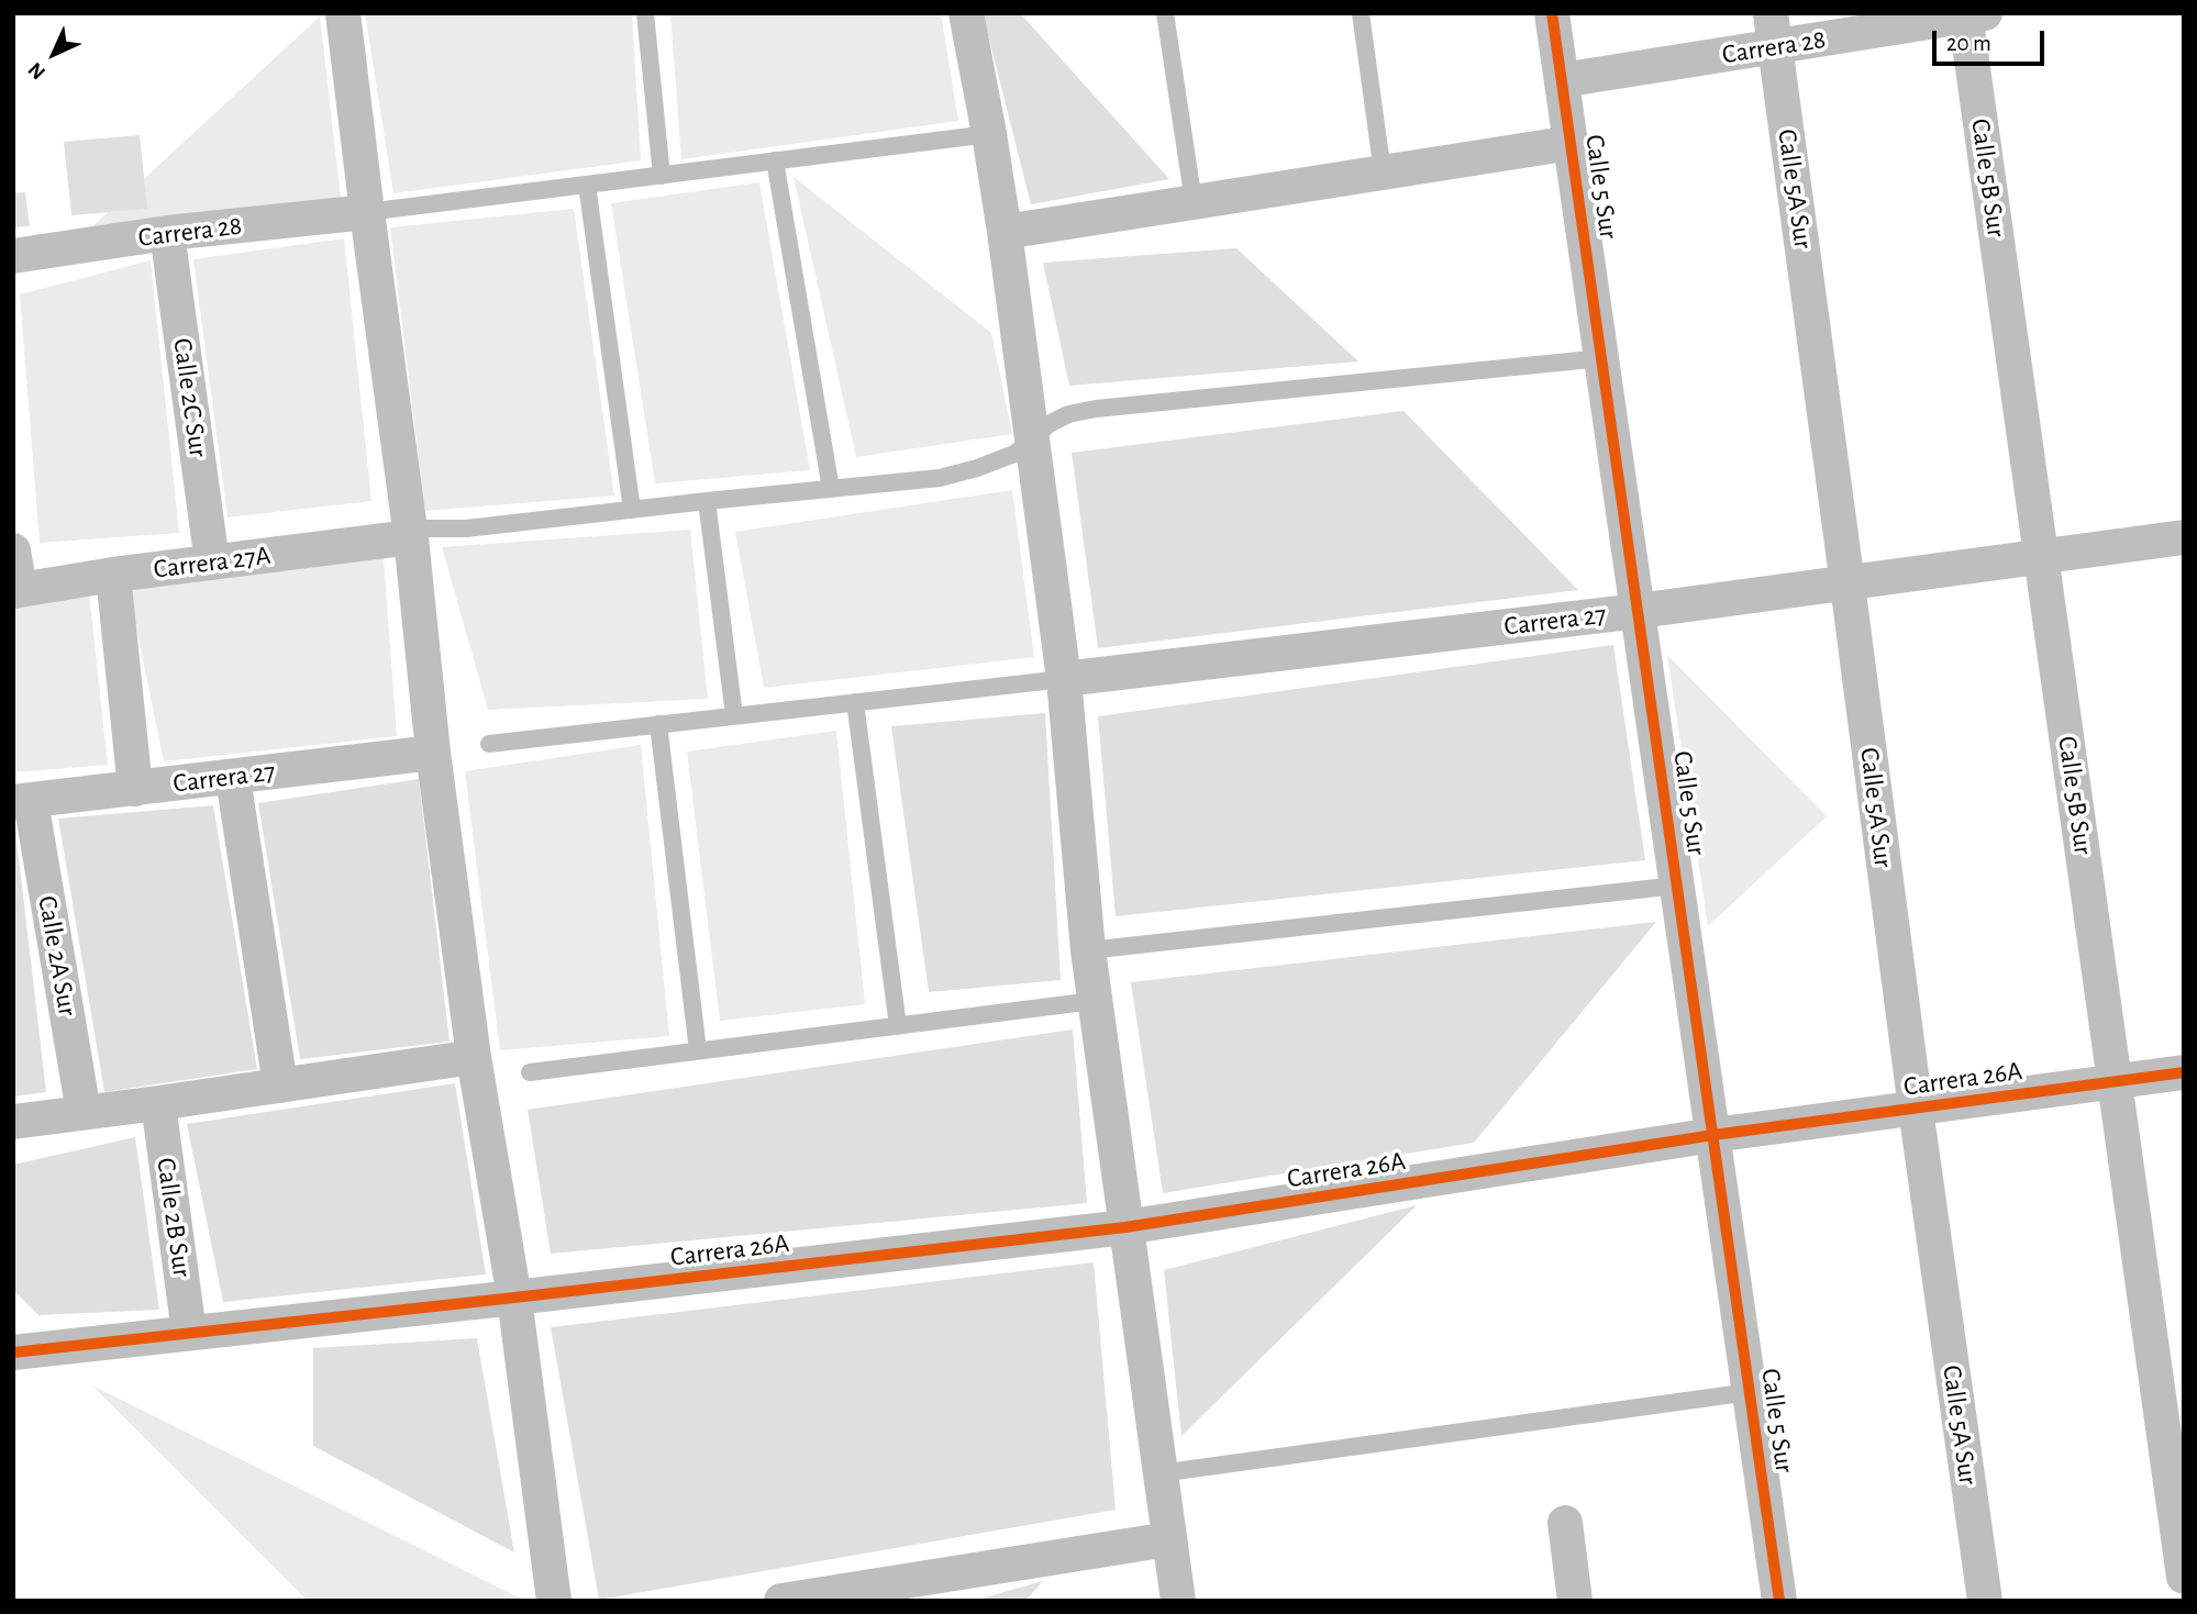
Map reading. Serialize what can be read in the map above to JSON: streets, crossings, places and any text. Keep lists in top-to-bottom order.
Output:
{
  "streets": {
    "street": [
      "Carrera 28",
      "Calle 5B Sur",
      "Calle 5 Sur",
      "Calle 5A Sur",
      "Calle 2C Sur",
      "Carrera 27A",
      "Carrera 27",
      "Calle 2A Sur",
      "Carrera 26A",
      "Calle 2B Sur"
    ]
  },
  "crossings": [
    ["Carrera 28", "Calle 5B Sur"],
    ["Carrera 28", "Calle 5 Sur"],
    ["Carrera 28", "Calle 5A Sur"],
    ["Carrera 28", "Calle 2C Sur"],
    ["Calle 5B Sur", "Carrera 27"],
    ["Calle 5B Sur", "Carrera 26A"],
    ["Calle 5 Sur", "Carrera 27"],
    ["Calle 5 Sur", "Carrera 26A"],
    ["Calle 5A Sur", "Carrera 27"],
    ["Calle 5A Sur", "Carrera 26A"],
    ["Calle 2C Sur", "Carrera 27A"],
    ["Carrera 27", "Calle 2A Sur"],
    ["Carrera 26A", "Calle 2B Sur"]
  ],
  "scale_bar": "20 m",
  "north": "bottom left"
}
